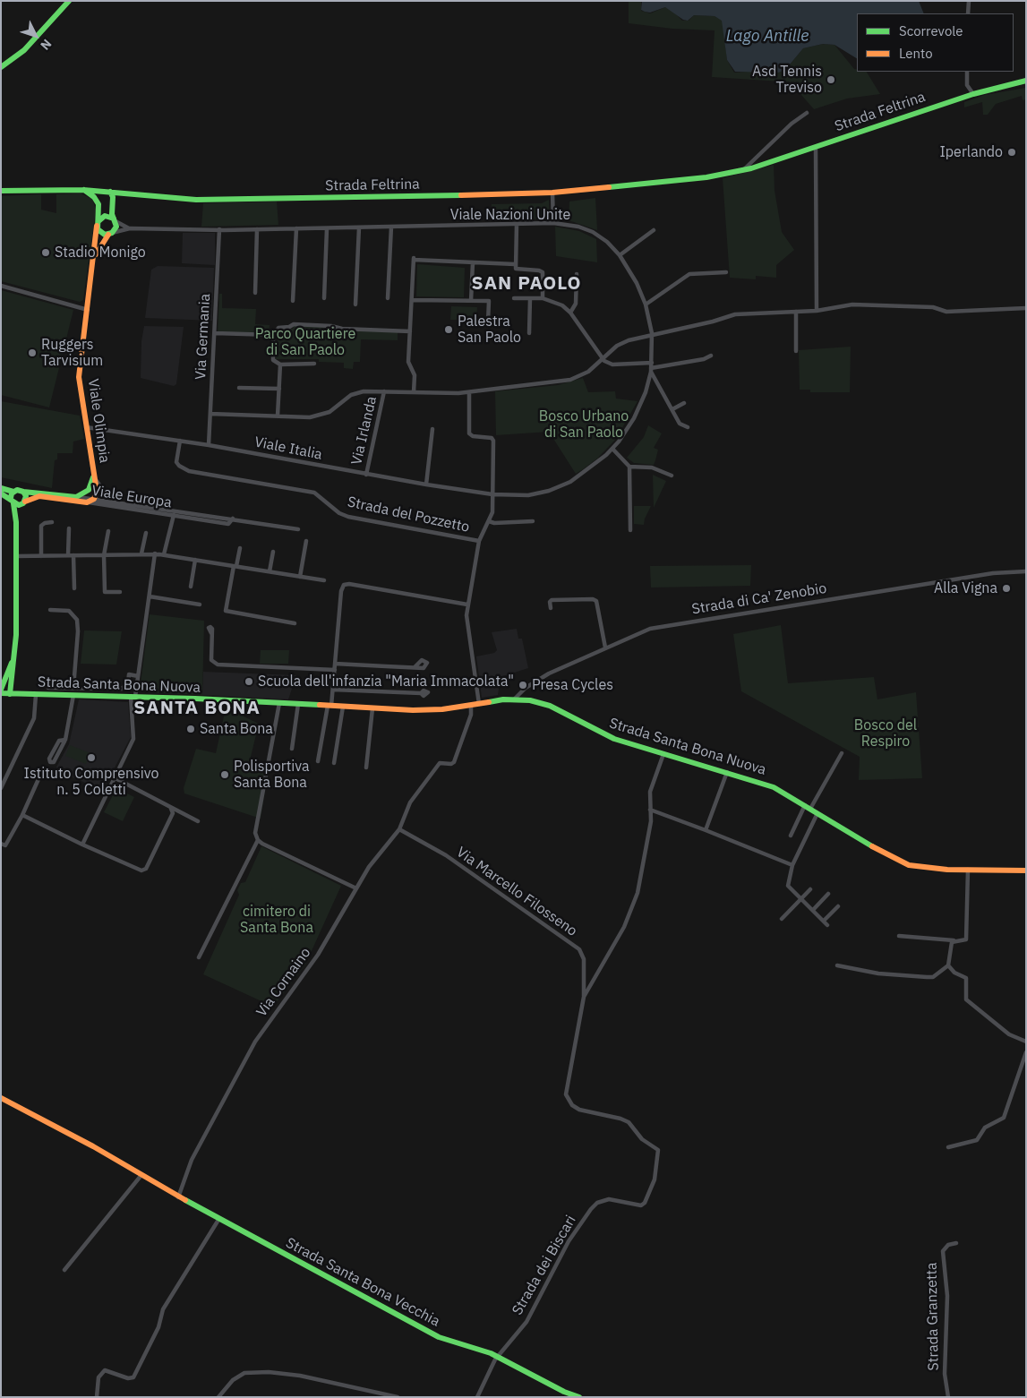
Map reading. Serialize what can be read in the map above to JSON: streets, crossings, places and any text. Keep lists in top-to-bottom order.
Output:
{
  "streets": {
    "street": [
      "Strada Feltrina",
      "Viale Nazioni Unite",
      "Via Germania",
      "Viale Olimpia",
      "Via Irlanda",
      "Viale Italia",
      "Viale Europa",
      "Strada del Pozzetto",
      "Strada di Ca' Zenobio",
      "Strada Santa Bona Nuova",
      "Via Marcello Filosseno",
      "Via Cornaino",
      "Strada dei Biscari",
      "Strada Santa Bona Vecchia",
      "Strada Granzetta"
    ]
  },
  "crossings": [
    ["Strada Feltrina", "Viale Olimpia"],
    ["Viale Nazioni Unite", "Via Germania"],
    ["Viale Nazioni Unite", "Viale Olimpia"],
    ["Viale Nazioni Unite", "Viale Italia"],
    ["Via Germania", "Viale Italia"],
    ["Viale Olimpia", "Viale Italia"],
    ["Viale Olimpia", "Viale Europa"],
    ["Via Irlanda", "Viale Italia"],
    ["Viale Italia", "Strada del Pozzetto"],
    ["Strada del Pozzetto", "Strada Santa Bona Nuova"],
    ["Strada di Ca' Zenobio", "Strada Santa Bona Nuova"],
    ["Strada Santa Bona Nuova", "Via Cornaino"],
    ["Strada Santa Bona Nuova", "Strada dei Biscari"],
    ["Via Marcello Filosseno", "Via Cornaino"],
    ["Via Marcello Filosseno", "Strada dei Biscari"],
    ["Via Cornaino", "Strada Santa Bona Vecchia"],
    ["Strada dei Biscari", "Strada Santa Bona Vecchia"]
  ],
  "districts": ["SAN PAOLO", "SANTA BONA"],
  "water": ["Lago Antille"],
  "parks": [
    "Parco Quartiere di San Paolo",
    "Bosco Urbano di San Paolo",
    "Bosco del Respiro",
    "cimitero di Santa Bona"
  ],
  "places": [
    "Asd Tennis Treviso",
    "Iperlando",
    "Stadio Monigo",
    "Palestra San Paolo",
    "Ruggers Tarvisium",
    "Alla Vigna",
    "Scuola dell'infanzia \"Maria Immacolata\"",
    "Presa Cycles",
    "Santa Bona",
    "Istituto Comprensivo n. 5 Coletti",
    "Polisportiva Santa Bona"
  ],
  "legend": ["Scorrevole", "Lento"],
  "north": "bottom right"
}
